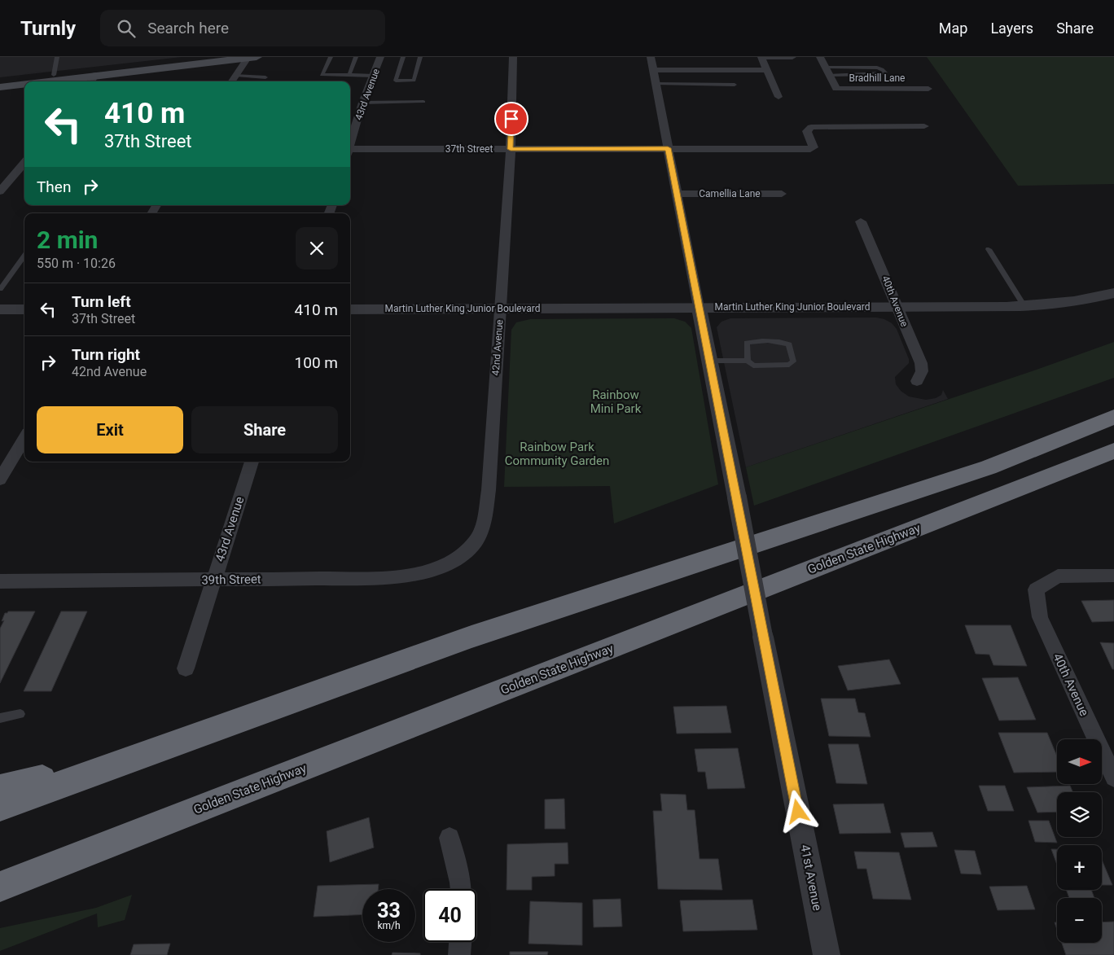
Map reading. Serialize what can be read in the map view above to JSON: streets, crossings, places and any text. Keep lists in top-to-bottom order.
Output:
{
  "streets": {
    "highway": ["Golden State Highway"],
    "street": [
      "Bradhill Lane",
      "43rd Avenue",
      "37th Street",
      "Camellia Lane",
      "40th Avenue",
      "Martin Luther King Junior Boulevard",
      "42nd Avenue",
      "39th Street",
      "41st Avenue"
    ]
  },
  "crossings": [
    ["43rd Avenue", "39th Street"],
    ["37th Street", "42nd Avenue"],
    ["37th Street", "41st Avenue"],
    ["Camellia Lane", "41st Avenue"],
    ["40th Avenue", "Martin Luther King Junior Boulevard"],
    ["Martin Luther King Junior Boulevard", "42nd Avenue"],
    ["Martin Luther King Junior Boulevard", "41st Avenue"],
    ["42nd Avenue", "39th Street"]
  ],
  "parks": ["Rainbow Mini Park", "Rainbow Park Community Garden"],
  "north": "right",
  "page": {
    "header": "Turnly",
    "search": "Search here",
    "nav": ["Map", "Layers", "Share"],
    "turn": ["410 m", "37th Street"],
    "then": "Then",
    "heading": ["2 min", "550 m · 10:26"],
    "list": [
      {
        "name": "Turn left",
        "note": "37th Street",
        "value": "410 m"
      },
      {
        "name": "Turn right",
        "note": "42nd Avenue",
        "value": "100 m"
      }
    ],
    "buttons": ["Exit", "Share"],
    "map_buttons": ["+", "−"],
    "speed": "33 km/h",
    "limit": "40"
  }
}
